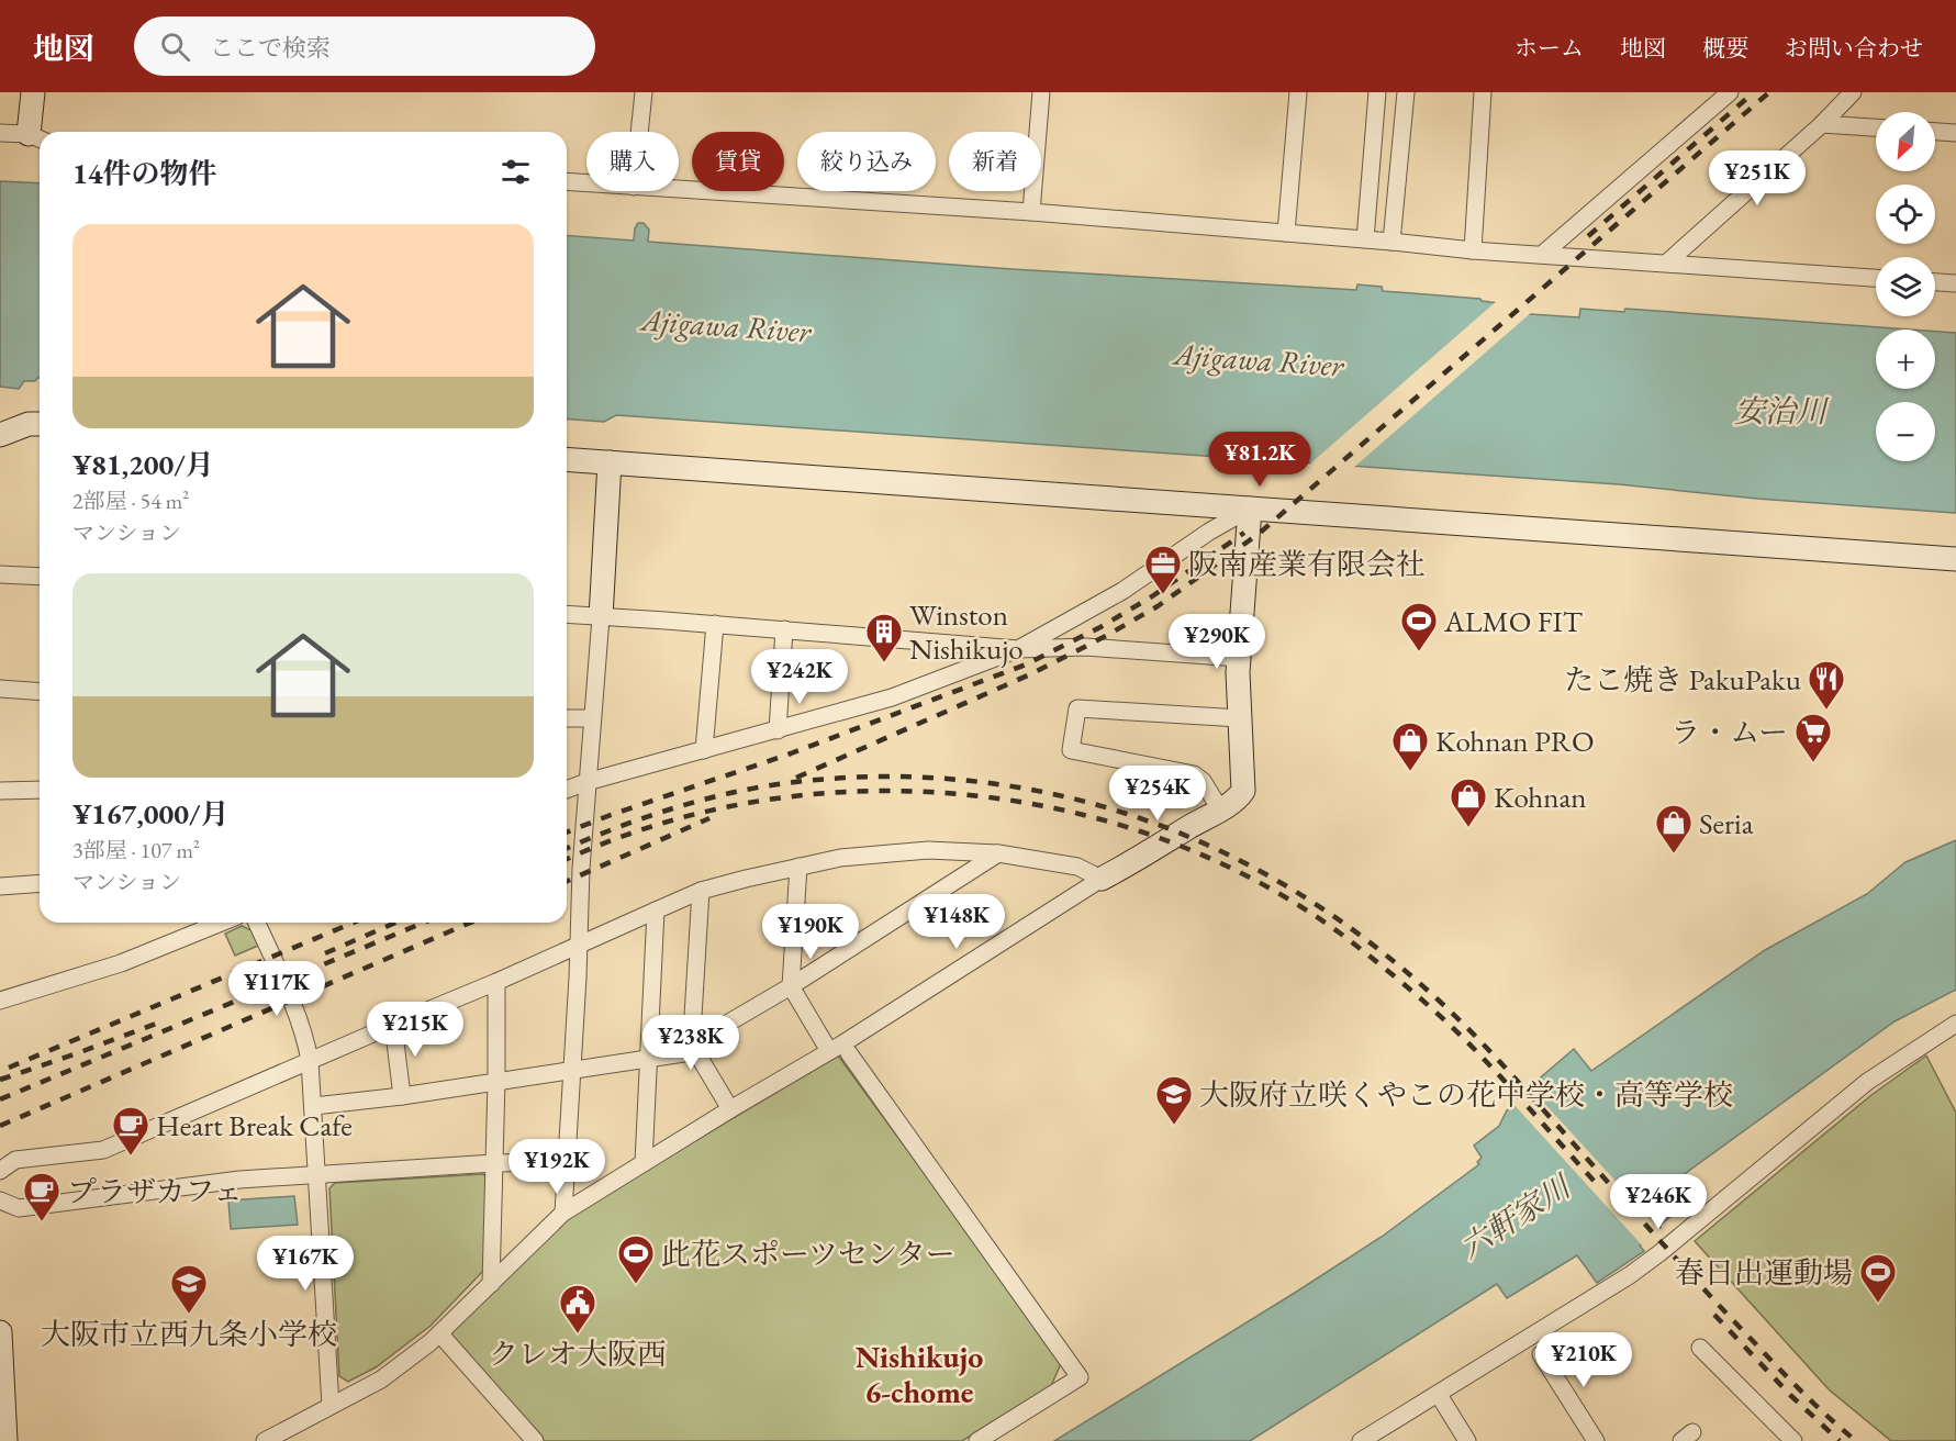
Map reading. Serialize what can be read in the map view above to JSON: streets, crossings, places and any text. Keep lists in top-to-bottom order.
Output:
{
  "districts": ["Nishikujo 6-chome"],
  "water": ["Ajigawa River", "安治川", "六軒家川"],
  "places": {
    "office": ["阪南産業有限会社"],
    "sports": ["ALMO FIT", "此花スポーツセンター", "春日出運動場"],
    "building": ["Winston Nishikujo"],
    "restaurant": ["たこ焼き PakuPaku"],
    "supermarket": ["ラ・ムー"],
    "shop": ["Kohnan PRO", "Kohnan", "Seria"],
    "school or university": ["大阪府立咲くやこの花中学校・高等学校", "大阪市立西九条小学校"],
    "cafe": ["Heart Break Cafe", "プラザカフェ"],
    "public building": ["クレオ大阪西"]
  },
  "north": "bottom left",
  "page": {
    "header": "地図",
    "search": "ここで検索",
    "nav": [
      "ホーム",
      "地図",
      "概要",
      "お問い合わせ"
    ],
    "map_buttons": ["+", "−"],
    "chip": [
      "購入",
      "賃貸",
      "絞り込み",
      "新着"
    ],
    "heading": "14件の物件",
    "price": [
      "¥251K",
      "¥81.2K",
      "¥290K",
      "¥242K",
      "¥254K",
      "¥148K",
      "¥190K",
      "¥117K",
      "¥215K",
      "¥238K",
      "¥192K",
      "¥246K",
      "¥167K",
      "¥210K"
    ],
    "list": [
      {
        "name": "¥81,200/月",
        "note": "2部屋 · 54 m² · マンション"
      },
      {
        "name": "¥167,000/月",
        "note": "3部屋 · 107 m² · マンション"
      }
    ]
  }
}
